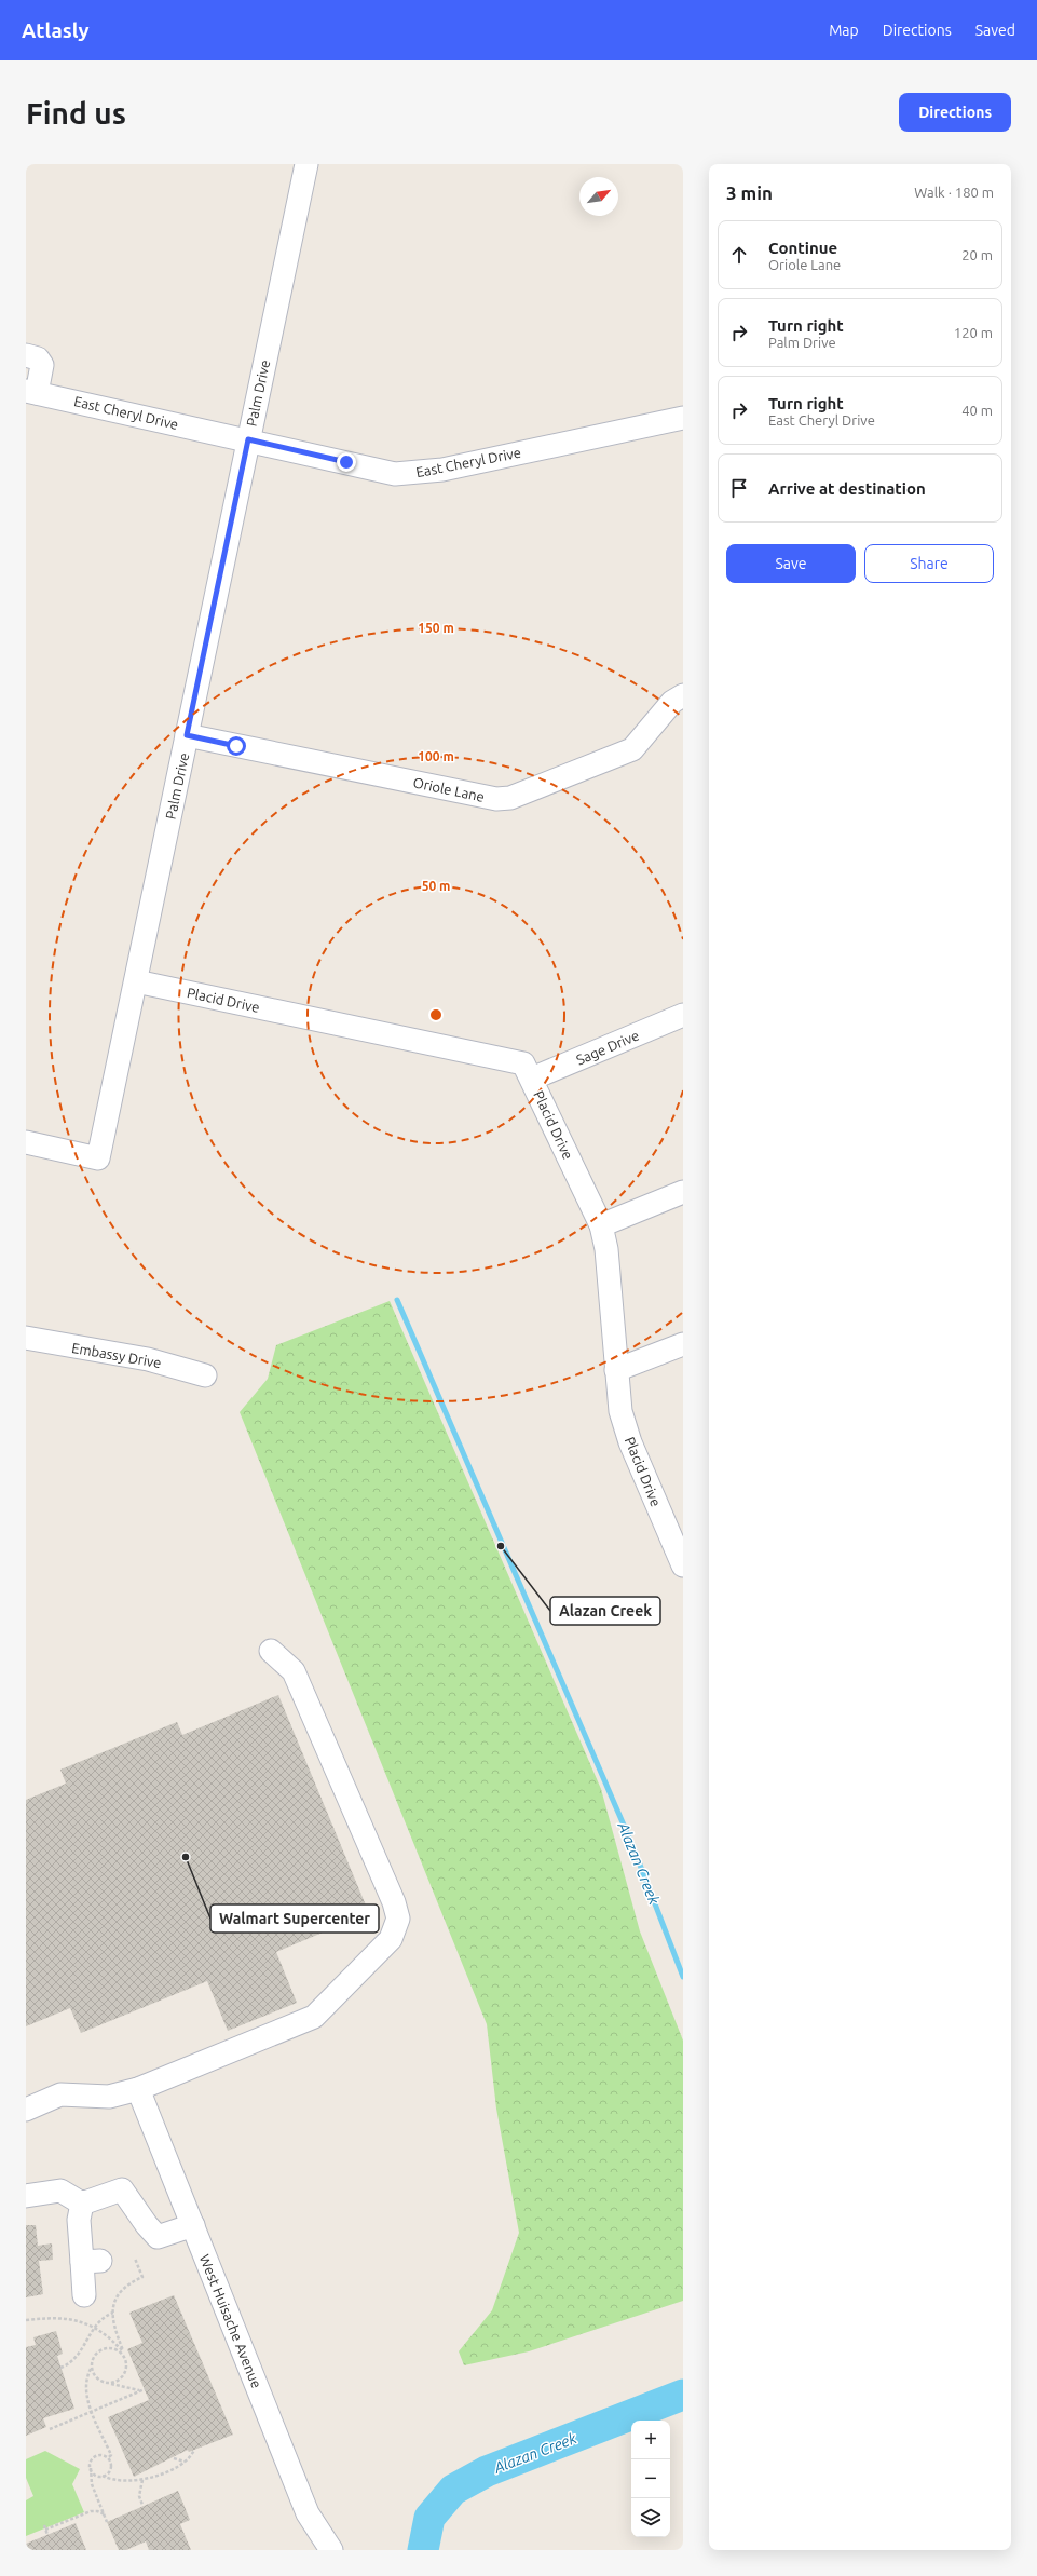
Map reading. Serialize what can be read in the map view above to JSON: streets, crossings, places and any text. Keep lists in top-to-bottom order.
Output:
{
  "streets": {
    "street": [
      "Palm Drive",
      "East Cheryl Drive",
      "Oriole Lane",
      "Placid Drive",
      "Sage Drive",
      "Embassy Drive",
      "West Huisache Avenue"
    ]
  },
  "crossings": [
    ["Palm Drive", "East Cheryl Drive"],
    ["Palm Drive", "Oriole Lane"],
    ["Palm Drive", "Placid Drive"],
    ["Placid Drive", "Sage Drive"]
  ],
  "water": ["Alazan Creek"],
  "places": ["Alazan Creek", "Walmart Supercenter"],
  "north": "top right",
  "page": {
    "header": "Atlasly",
    "nav": ["Map", "Directions", "Saved"],
    "buttons": [
      "Directions",
      ["Save", "Share"]
    ],
    "title": "Find us",
    "heading": ["3 min", "Walk · 180 m"],
    "list": [
      ["Continue", "Oriole Lane", "20 m"],
      ["Turn right", "Palm Drive", "120 m"],
      ["Turn right", "East Cheryl Drive", "40 m"],
      "Arrive at destination"
    ],
    "map_buttons": ["+", "−"]
  },
  "rings": ["150 m", "100 m", "50 m"]
}
